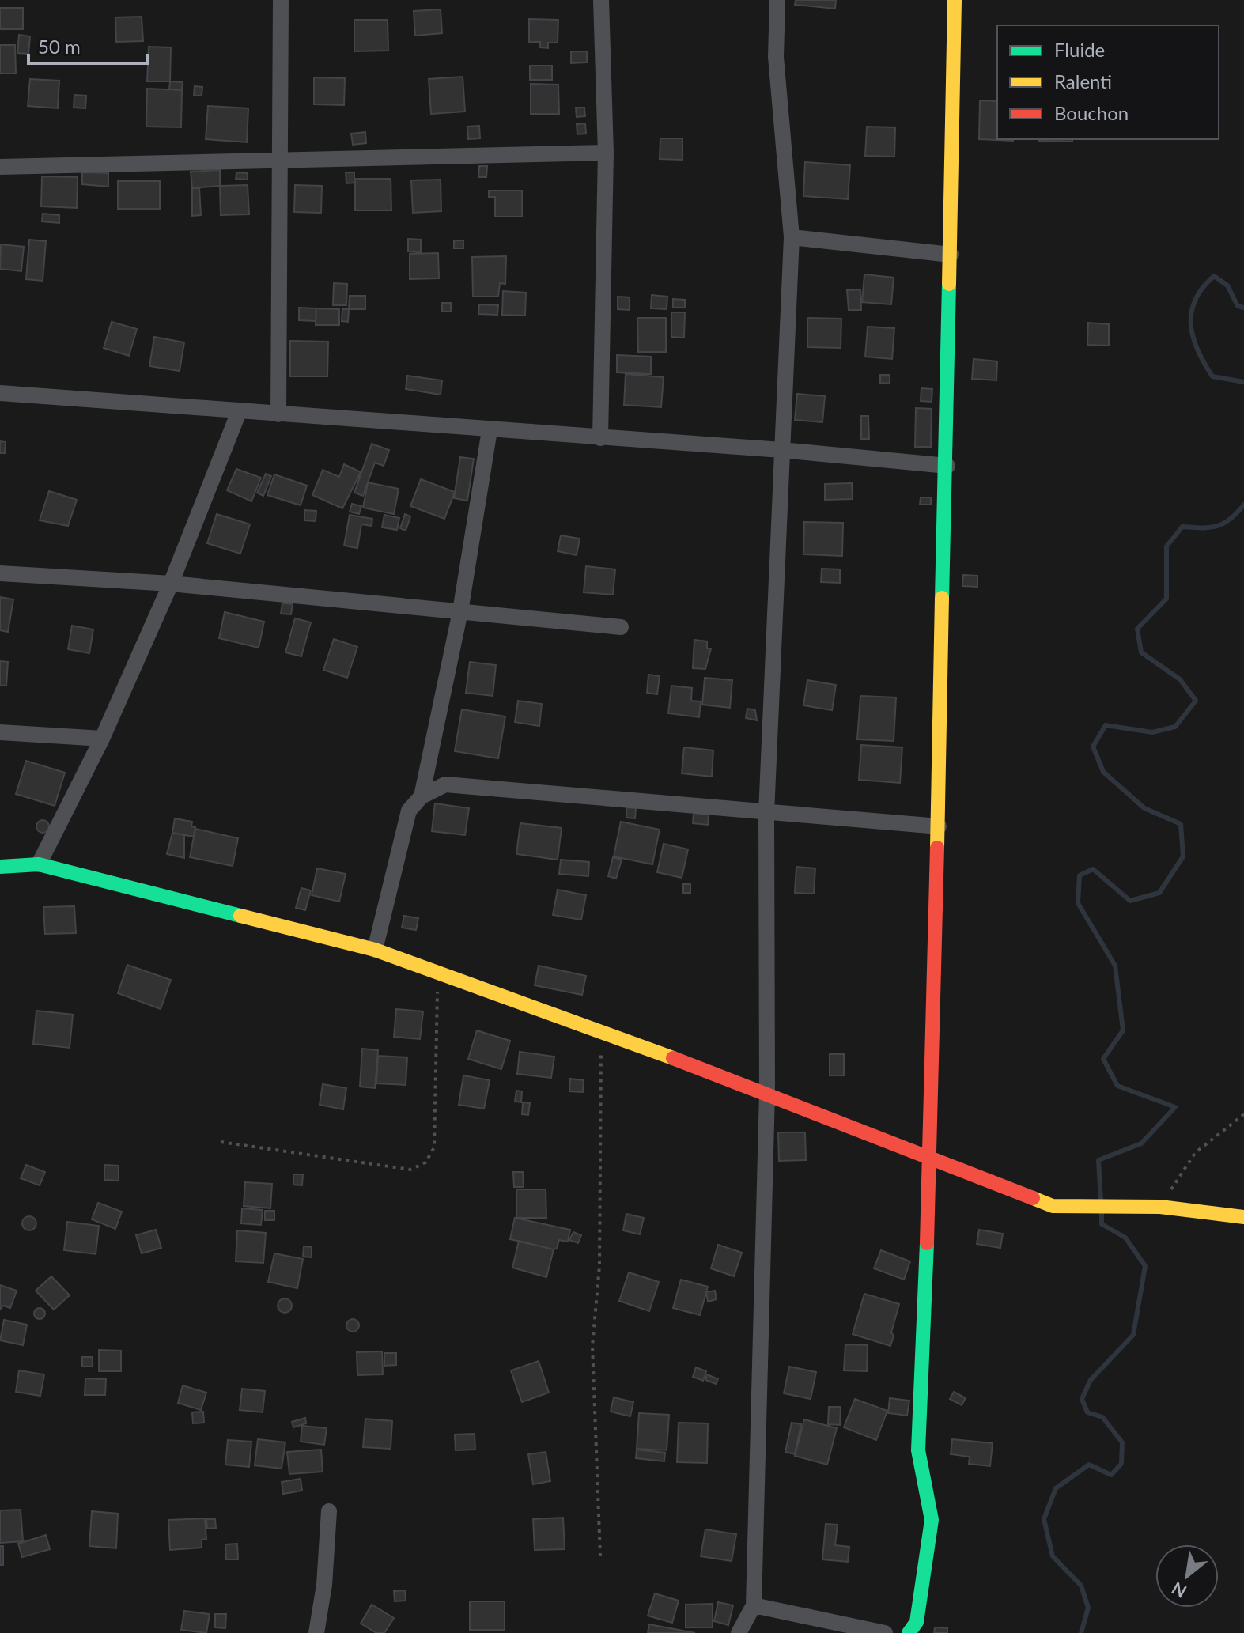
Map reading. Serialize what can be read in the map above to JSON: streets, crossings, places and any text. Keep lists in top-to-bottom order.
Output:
{
  "legend": ["Fluide", "Ralenti", "Bouchon"],
  "scale_bar": "50 m",
  "north": "bottom left"
}
